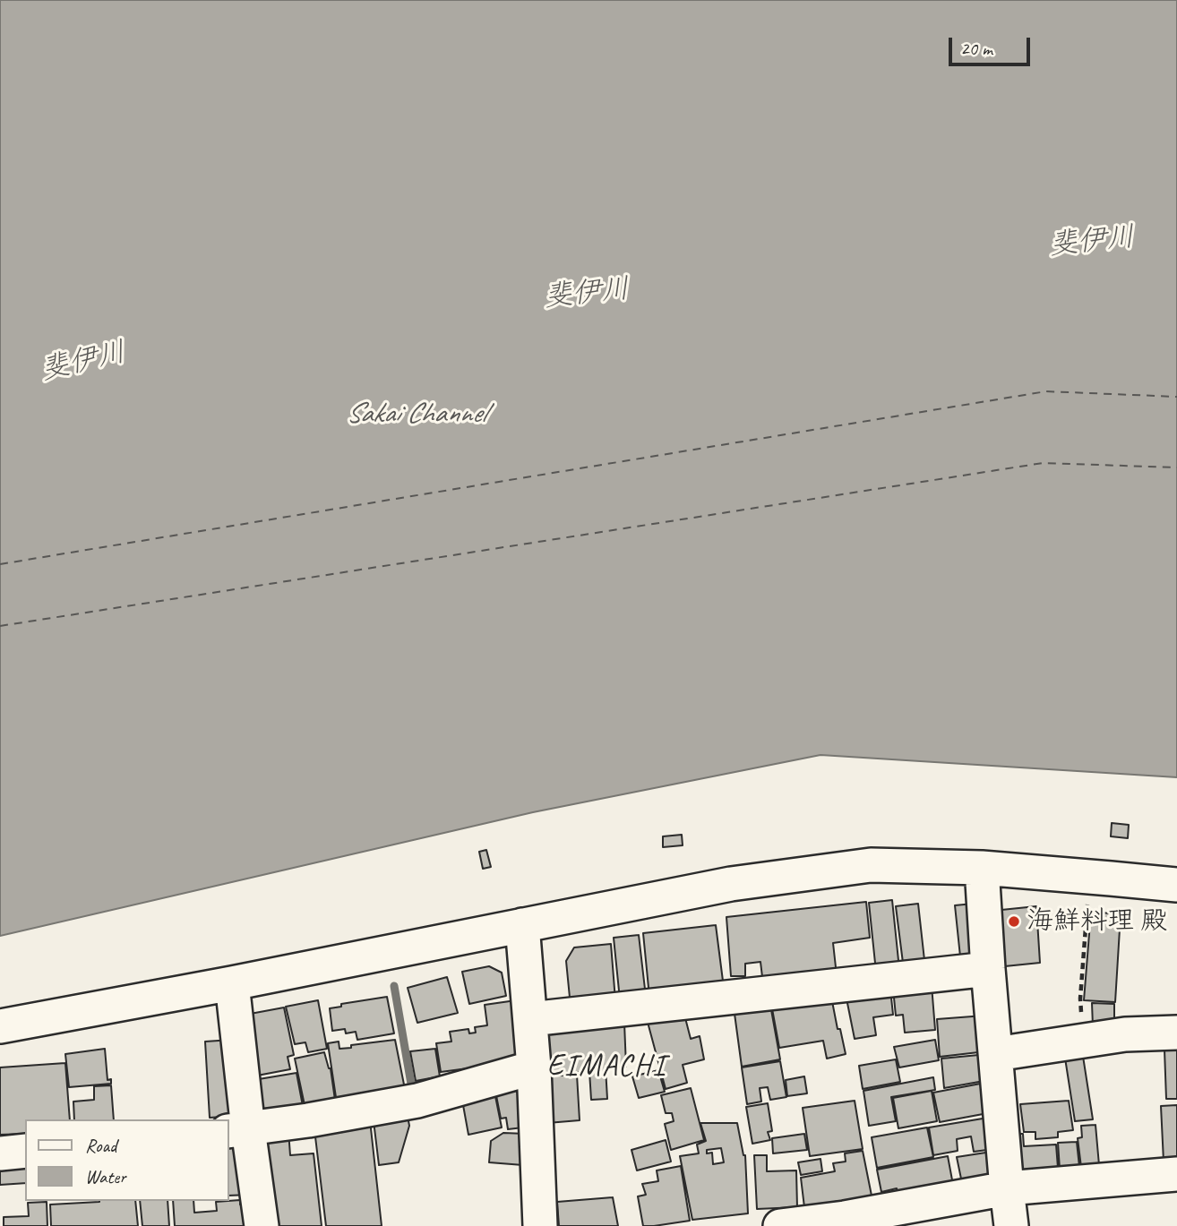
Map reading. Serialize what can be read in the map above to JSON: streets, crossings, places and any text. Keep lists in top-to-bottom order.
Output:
{
  "districts": ["EIMACHI"],
  "water": ["斐伊川", "Sakai Channel"],
  "places": ["海鮮料理 殿"],
  "legend": ["Road", "Water"],
  "scale_bar": "20 m"
}
